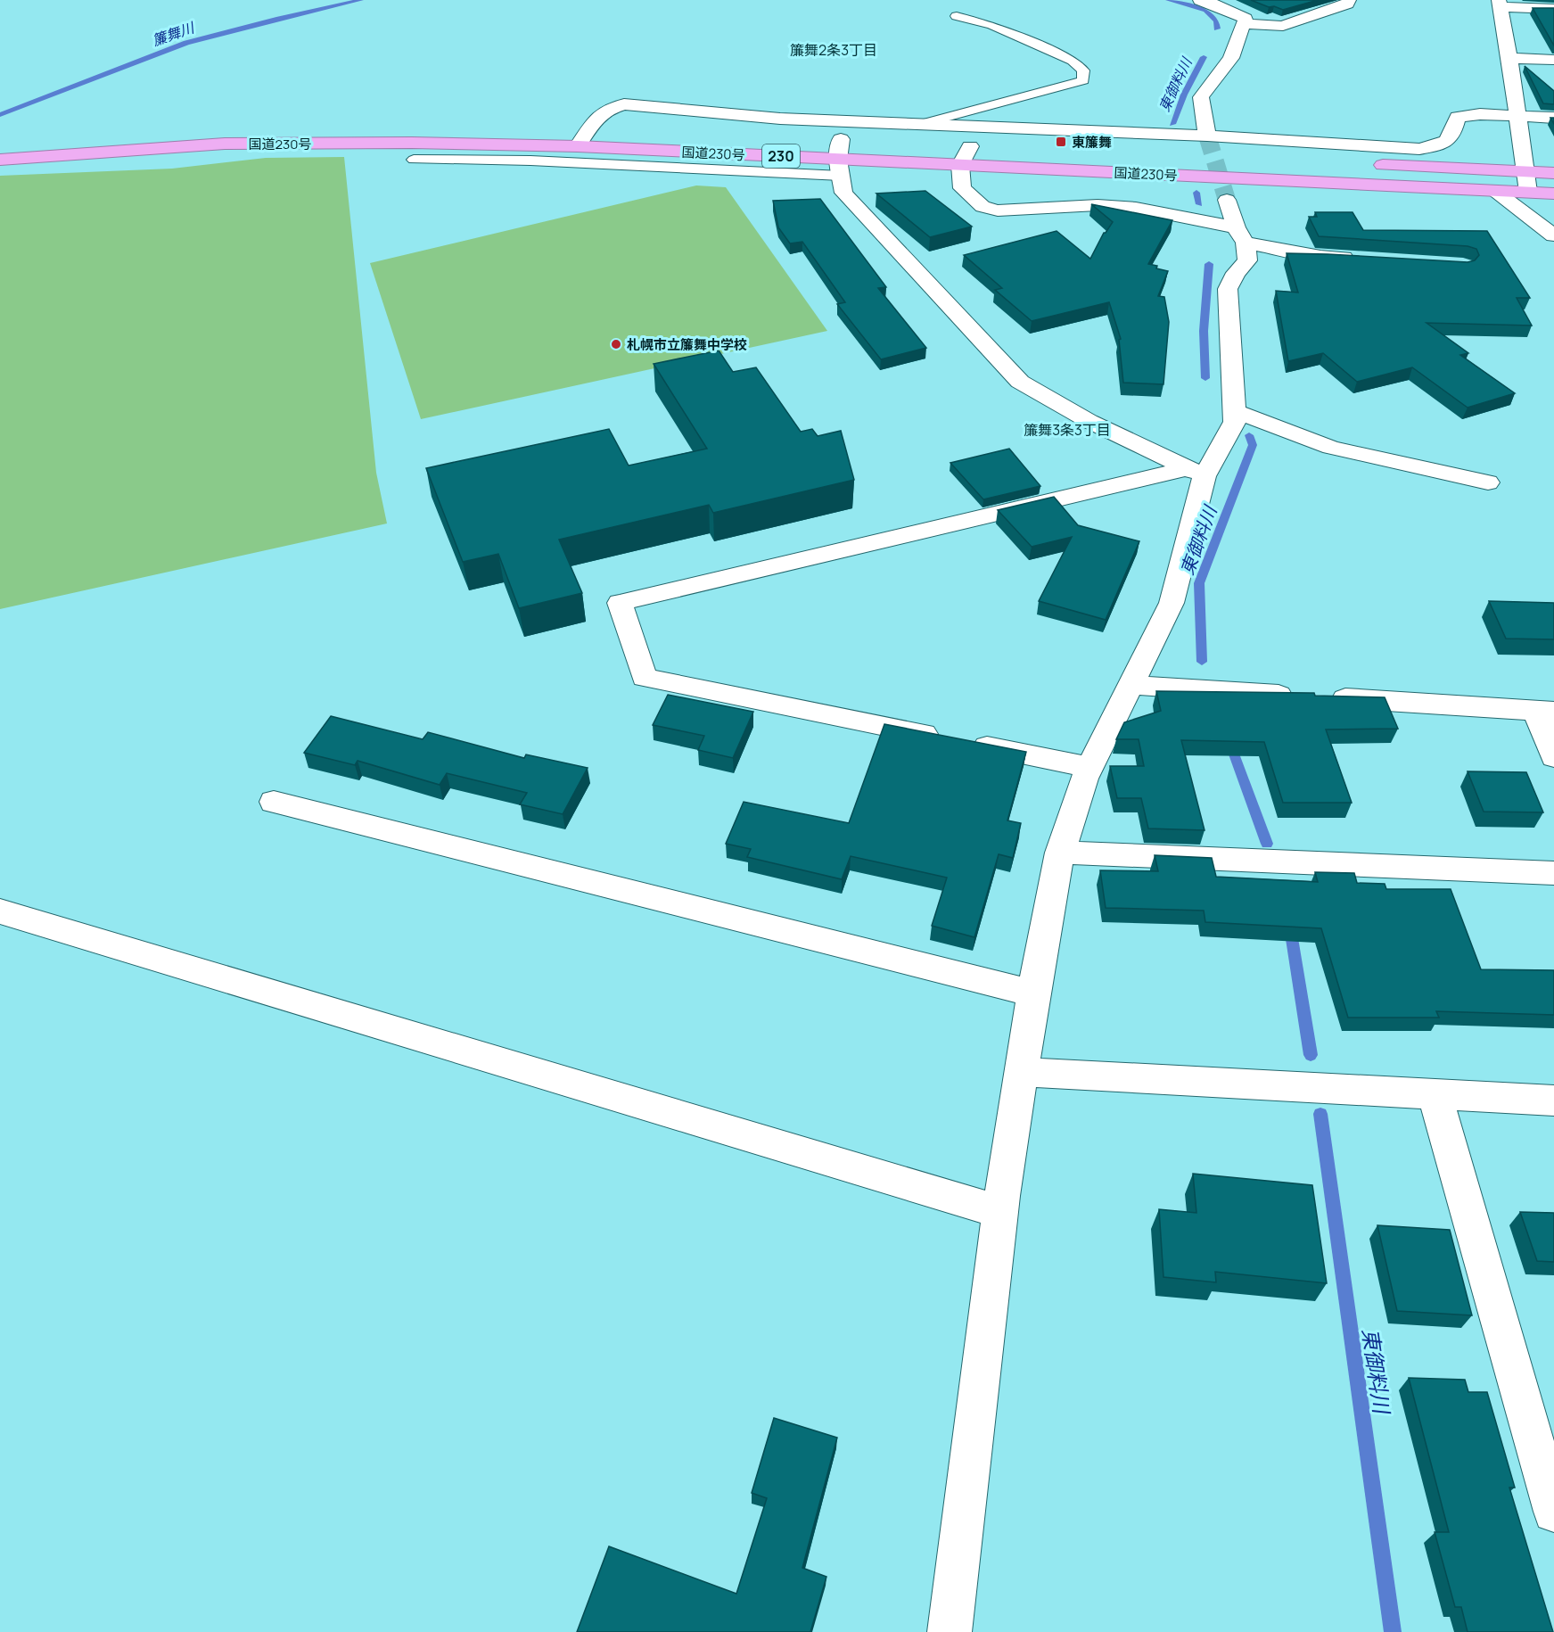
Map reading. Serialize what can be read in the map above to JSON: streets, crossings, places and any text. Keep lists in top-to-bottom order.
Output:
{
  "streets": {
    "highway": ["国道230号", "230"]
  },
  "districts": ["簾舞2条3丁目", "簾舞3条3丁目"],
  "water": ["簾舞川", "東御料川"],
  "places": {
    "transit": ["東簾舞"],
    "other": ["札幌市立簾舞中学校"]
  }
}
